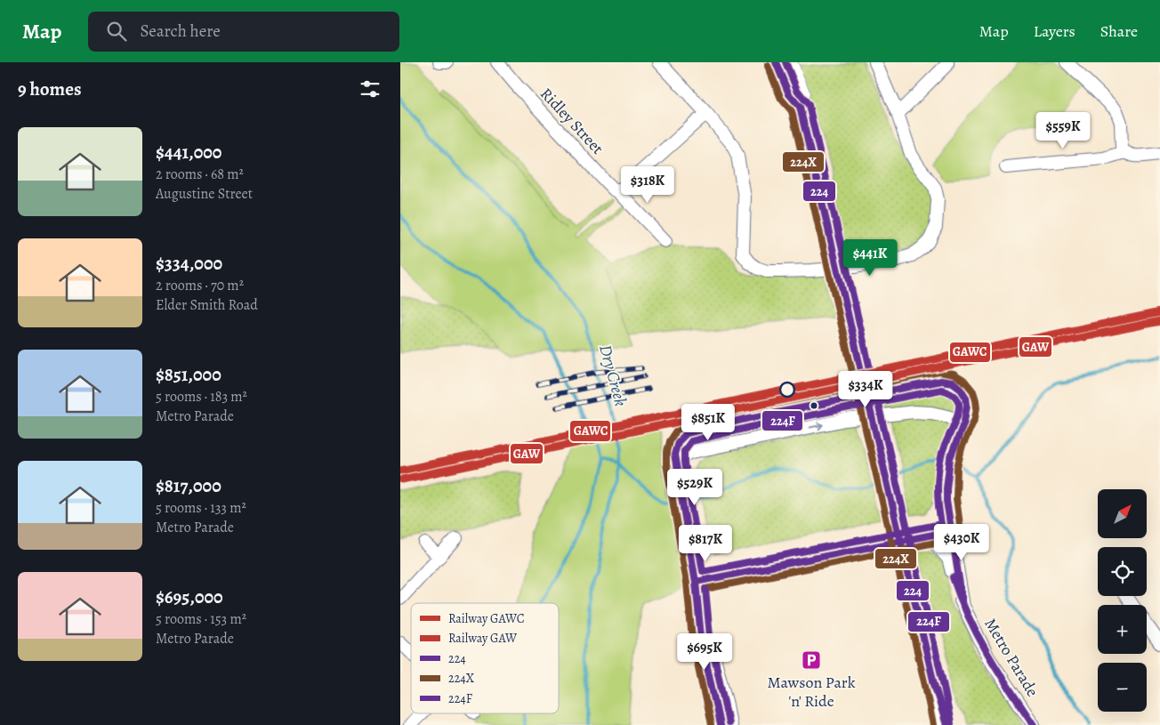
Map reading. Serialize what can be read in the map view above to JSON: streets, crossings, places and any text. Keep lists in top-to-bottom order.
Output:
{
  "streets": {
    "street": ["Ridley Street", "Metro Parade"]
  },
  "water": ["Dry Creek"],
  "places": {
    "parking": ["Mawson Park 'n' Ride"]
  },
  "lines": [
    "transit line 224",
    "transit line 224F",
    "transit line 224X",
    "rail line GAWC",
    "rail line GAW"
  ],
  "legend": [
    "Railway GAWC",
    "Railway GAW",
    "224",
    "224X",
    "224F"
  ],
  "north": "top right",
  "page": {
    "header": "Map",
    "search": "Search here",
    "nav": ["Map", "Layers", "Share"],
    "heading": "9 homes",
    "price": [
      "$559K",
      "$318K",
      "$441K",
      "$334K",
      "$851K",
      "$529K",
      "$430K",
      "$817K",
      "$695K"
    ],
    "list": [
      {
        "name": "$441,000",
        "note": "2 rooms · 68 m² · Augustine Street"
      },
      {
        "name": "$334,000",
        "note": "2 rooms · 70 m² · Elder Smith Road"
      },
      {
        "name": "$851,000",
        "note": "5 rooms · 183 m² · Metro Parade"
      },
      {
        "name": "$817,000",
        "note": "5 rooms · 133 m² · Metro Parade"
      },
      {
        "name": "$695,000",
        "note": "5 rooms · 153 m² · Metro Parade"
      }
    ],
    "map_buttons": ["+", "−"]
  }
}
